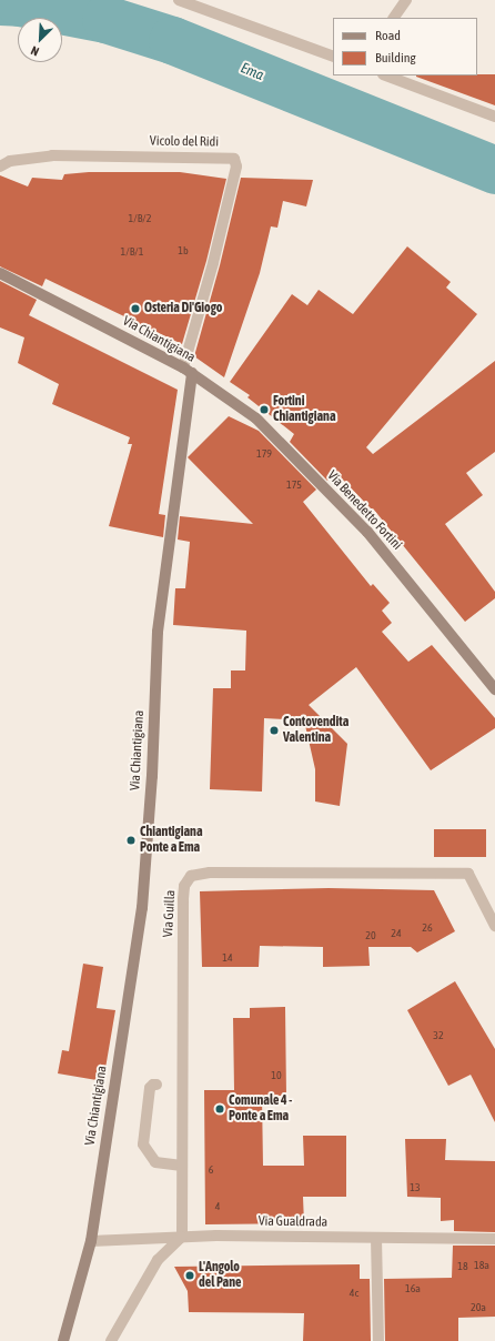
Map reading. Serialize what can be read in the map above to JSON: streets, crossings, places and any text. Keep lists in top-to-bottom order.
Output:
{
  "streets": {
    "street": [
      "Vicolo del Ridi",
      "Via Chiantigiana",
      "Via Benedetto Fortini",
      "Via Guilla",
      "Via Gualdrada"
    ]
  },
  "crossings": [
    ["Vicolo del Ridi", "Via Chiantigiana"],
    ["Vicolo del Ridi", "Via Benedetto Fortini"],
    ["Via Chiantigiana", "Via Benedetto Fortini"],
    ["Via Chiantigiana", "Via Gualdrada"],
    ["Via Guilla", "Via Gualdrada"]
  ],
  "water": ["Ema"],
  "places": [
    "Osteria Di'Giogo",
    "Fortini Chiantigiana",
    "Contovendita Valentina",
    "Chiantigiana Ponte a Ema",
    "Comunale 4 - Ponte a Ema",
    "L'Angolo del Pane"
  ],
  "house_numbers": [
    "1/B/2",
    "1b",
    "1/B/1",
    "179",
    "175",
    "26",
    "24",
    "20",
    "14",
    "32",
    "10",
    "6",
    "13",
    "4",
    "18a",
    "18",
    "16a",
    "4c",
    "20a"
  ],
  "legend": ["Road", "Building"],
  "north": "bottom left"
}
